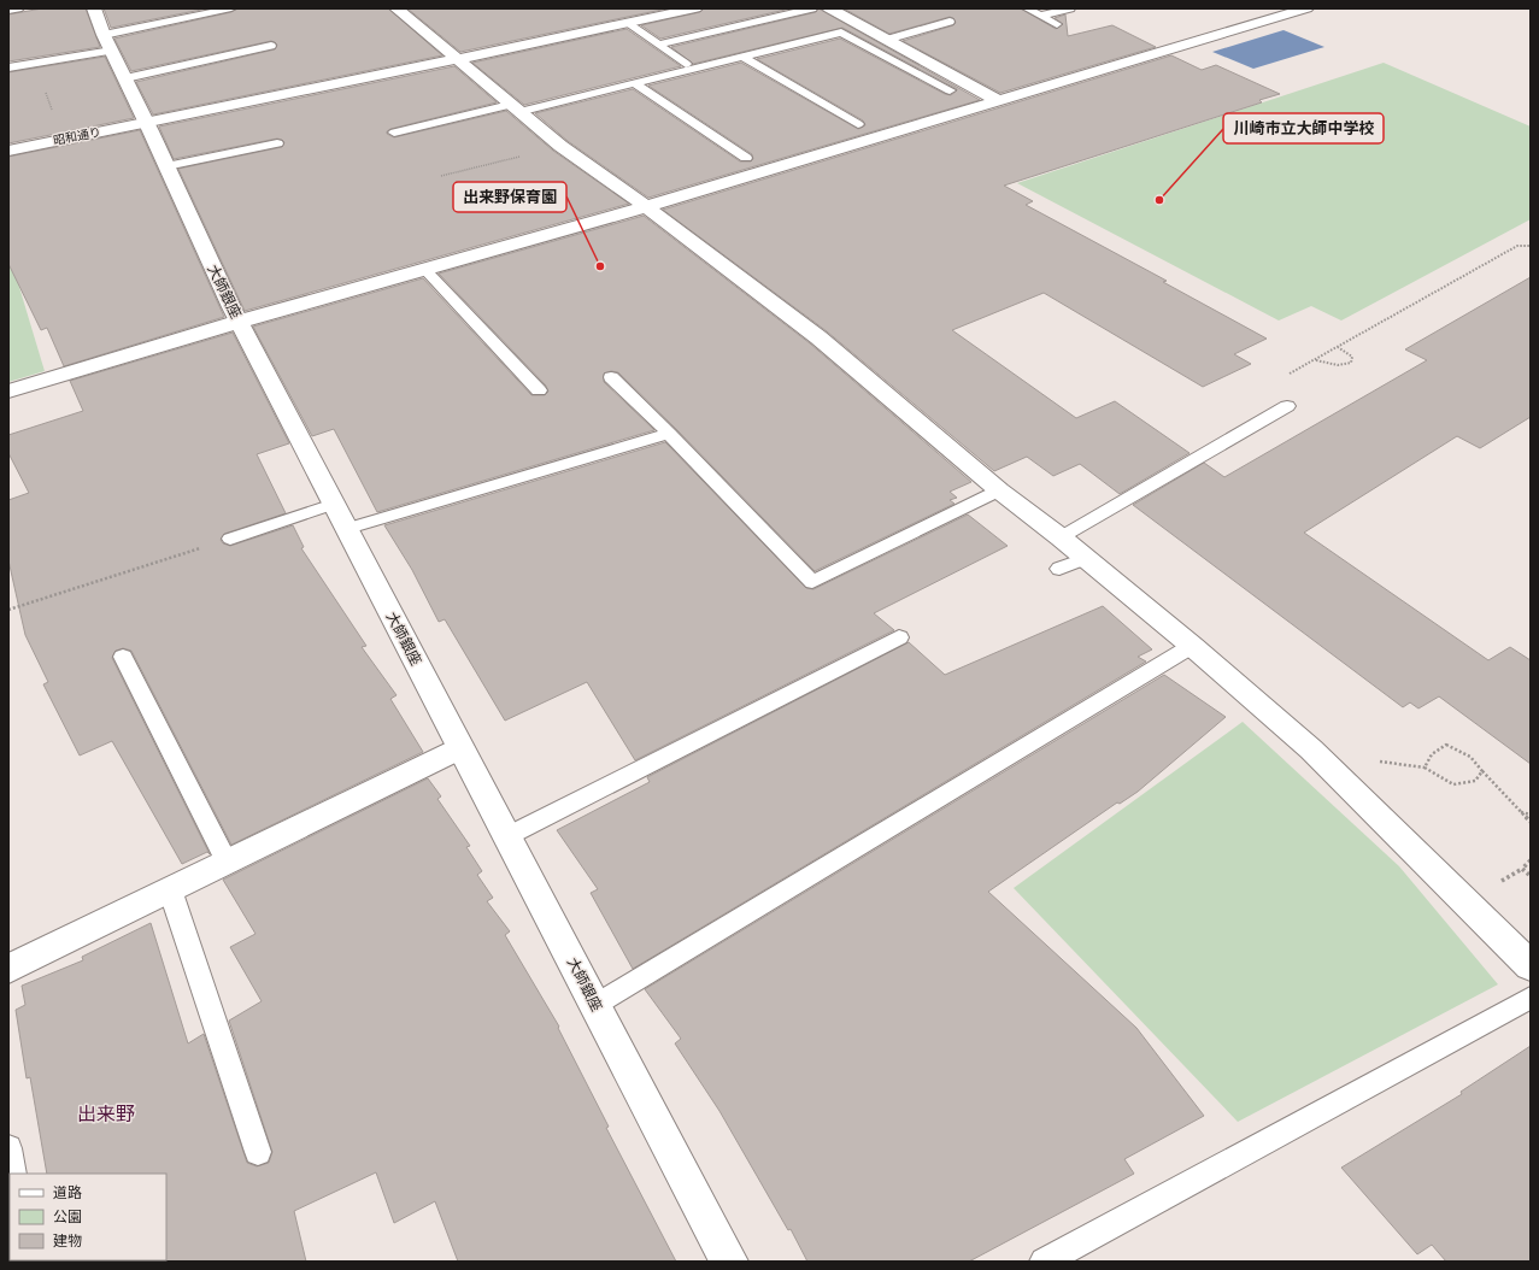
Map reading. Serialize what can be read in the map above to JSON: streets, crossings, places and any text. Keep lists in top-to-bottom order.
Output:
{
  "streets": {
    "street": ["昭和通り", "大師銀座"]
  },
  "crossings": [
    ["昭和通り", "大師銀座"]
  ],
  "districts": ["出来野"],
  "places": ["川崎市立大師中学校", "出来野保育園"],
  "legend": ["道路", "公園", "建物"]
}
